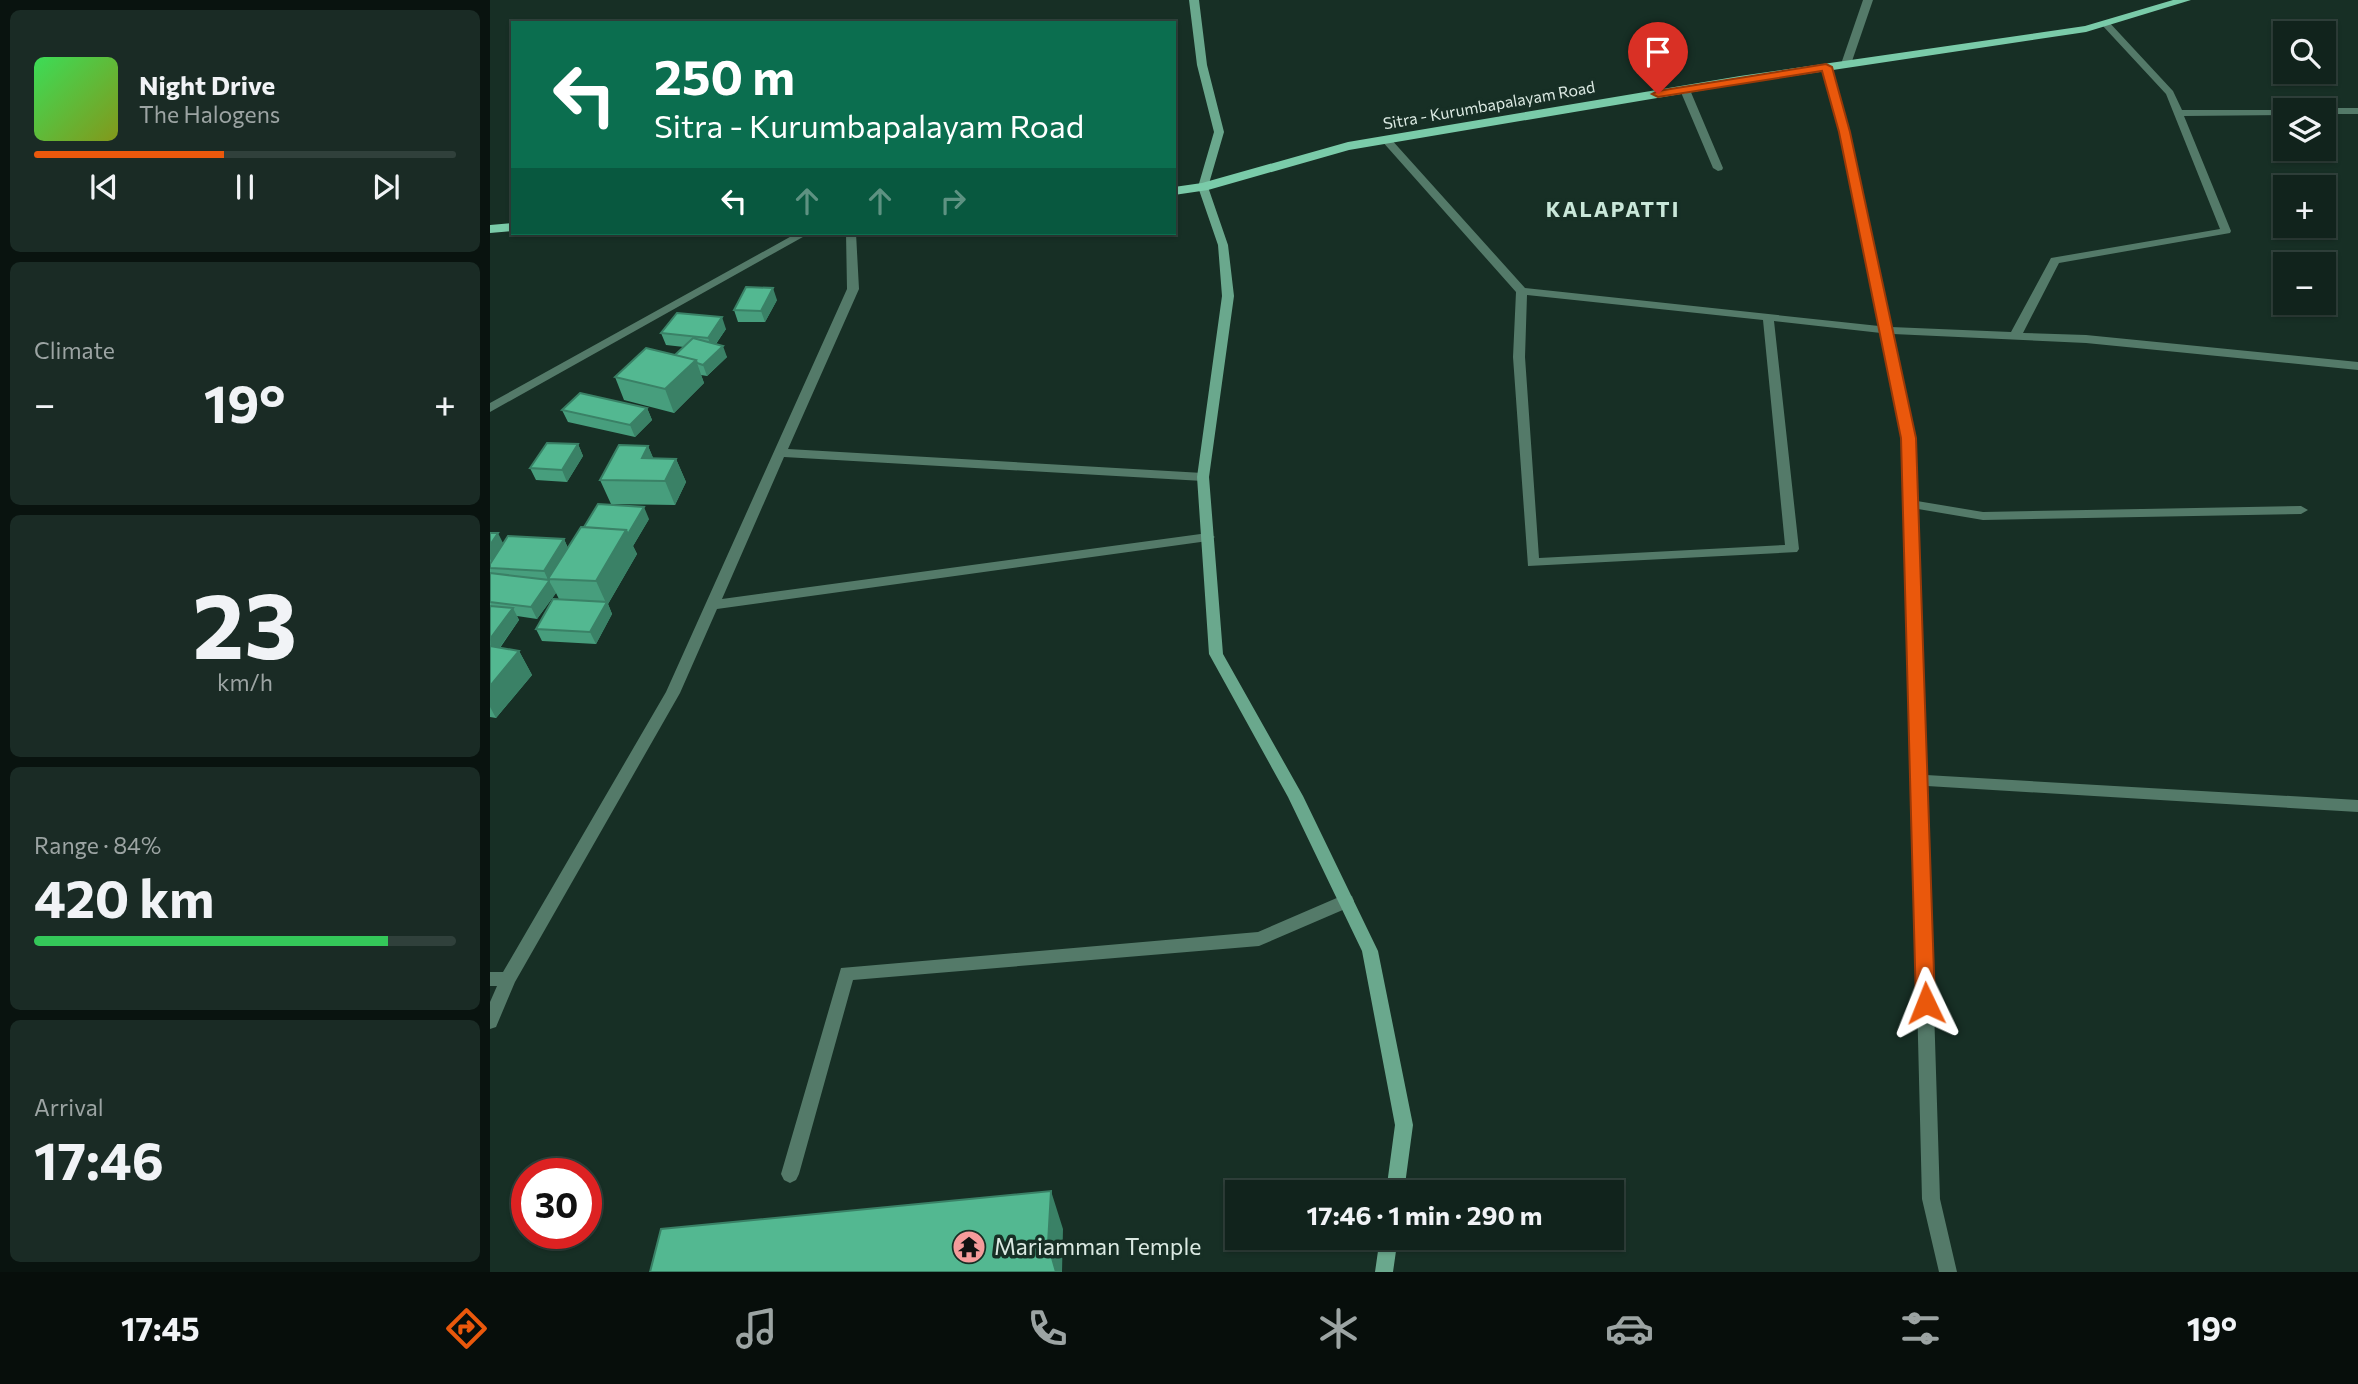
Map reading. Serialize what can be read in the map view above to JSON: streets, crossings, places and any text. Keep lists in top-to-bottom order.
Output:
{
  "streets": {
    "main road": ["Sitra - Kurumbapalayam Road"]
  },
  "districts": ["KALAPATTI"],
  "places": {
    "temple": ["Mariamman Temple"]
  },
  "page": {
    "map_buttons": ["+", "−"],
    "turn": ["250 m", "Sitra - Kurumbapalayam Road"],
    "song": ["Night Drive", "The Halogens"],
    "tile": [
      "Climate",
      ["23", "km/h"],
      ["Range · 84%", "420 km"],
      ["Arrival", "17:46"]
    ],
    "heat": ["−", "19°", "+"],
    "limit": "30",
    "trip": "17:46 · 1 min · 290 m",
    "tabs": ["17:45", "19°"]
  }
}
